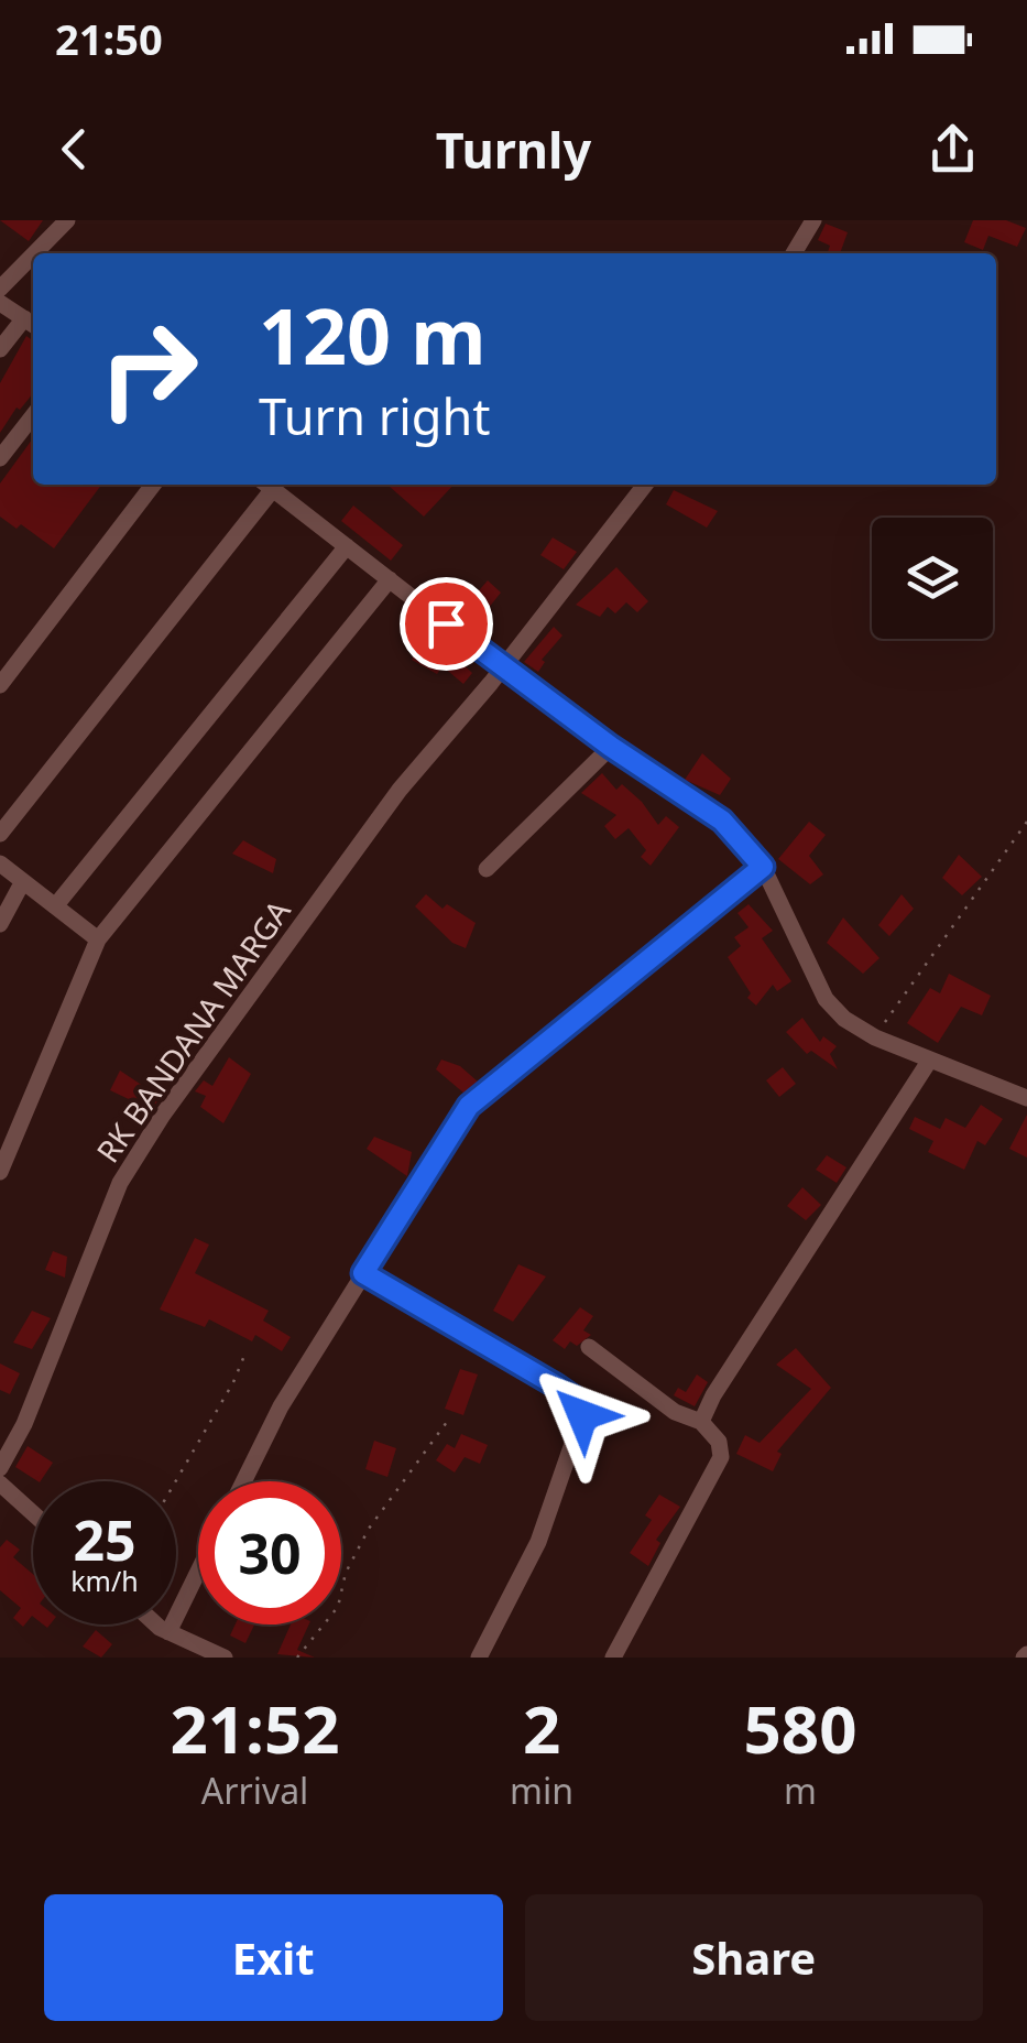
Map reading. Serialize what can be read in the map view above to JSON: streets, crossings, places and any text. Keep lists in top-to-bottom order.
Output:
{
  "streets": {
    "street": ["RK BANDANA MARGA"]
  },
  "page": {
    "status": "21:50",
    "header": "Turnly",
    "turn": ["120 m", "Turn right"],
    "speed": "25 km/h",
    "limit": "30",
    "eta": [
      "21:52",
      "Arrival",
      "2",
      "min",
      "580",
      "m"
    ],
    "buttons": ["Exit", "Share"]
  }
}
